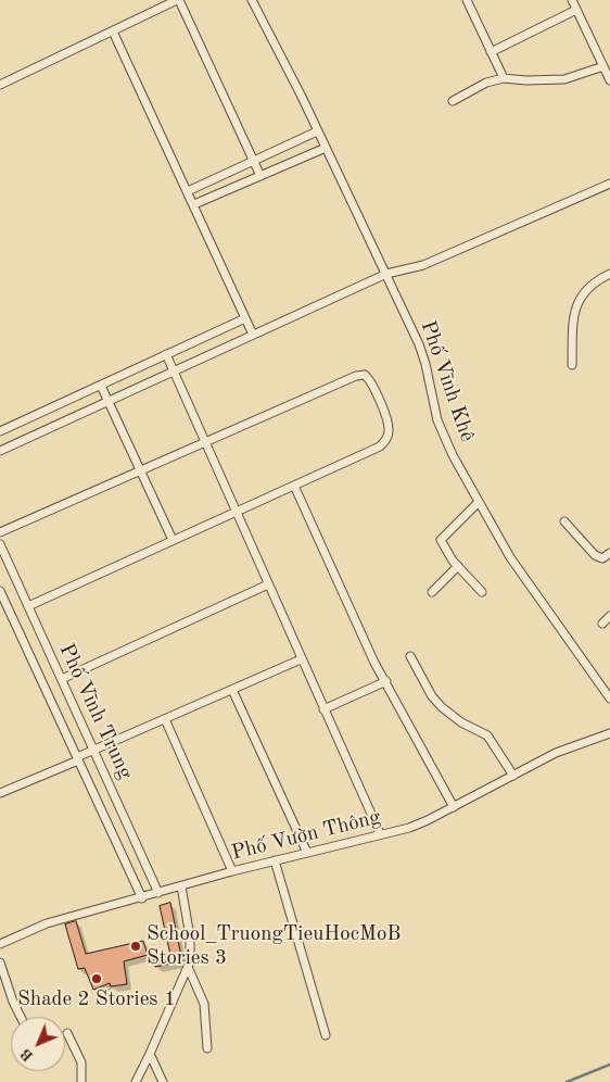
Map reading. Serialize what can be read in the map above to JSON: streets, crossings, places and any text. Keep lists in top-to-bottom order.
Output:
{
  "streets": {
    "street": ["Phố Vĩnh Khê", "Phố Vĩnh Trung", "Phố Vườn Thông"]
  },
  "crossings": [
    ["Phố Vĩnh Trung", "Phố Vườn Thông"]
  ],
  "places": ["School_TruongTieuHocMoB Stories 3", "Shade 2 Stories 1"],
  "north": "bottom left"
}
